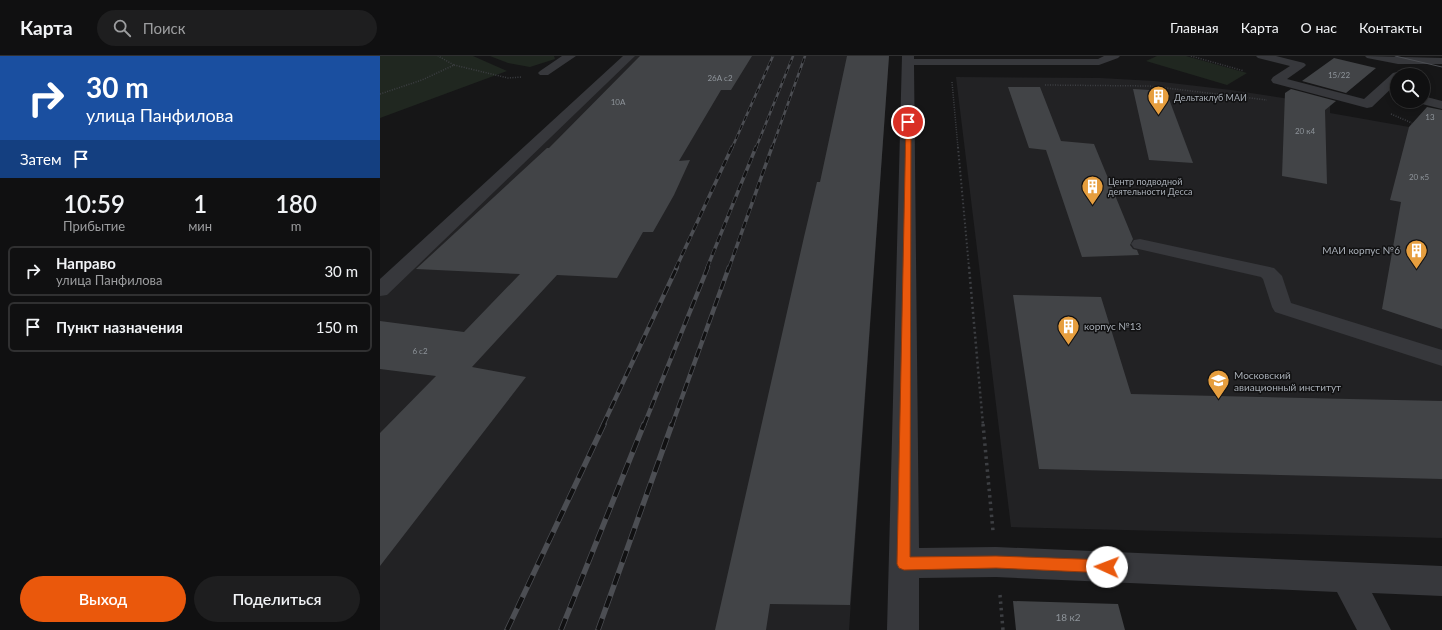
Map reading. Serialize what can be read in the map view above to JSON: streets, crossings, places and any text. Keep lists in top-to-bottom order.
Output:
{
  "places": {
    "building": [
      "Дельтаклуб МАИ",
      "Центр подводной деятельности Десса",
      "МАИ корпус №6",
      "корпус №13"
    ],
    "school or university": ["Московский авиационный институт"]
  },
  "house_numbers": [
    "15/22",
    "26А с2",
    "10А",
    "13",
    "20 к4",
    "20 к5",
    "6 с2",
    "18 к2"
  ],
  "page": {
    "header": "Карта",
    "search": "Поиск",
    "nav": [
      "Главная",
      "Карта",
      "О нас",
      "Контакты"
    ],
    "turn": ["30 m", "улица Панфилова"],
    "then": "Затем",
    "eta": [
      "10:59",
      "Прибытие",
      "1",
      "мин",
      "180",
      "m"
    ],
    "list": [
      {
        "name": "Направо",
        "note": "улица Панфилова",
        "value": "30 m"
      },
      {
        "name": "Пункт назначения",
        "value": "150 m"
      }
    ],
    "buttons": ["Выход", "Поделиться"]
  }
}
